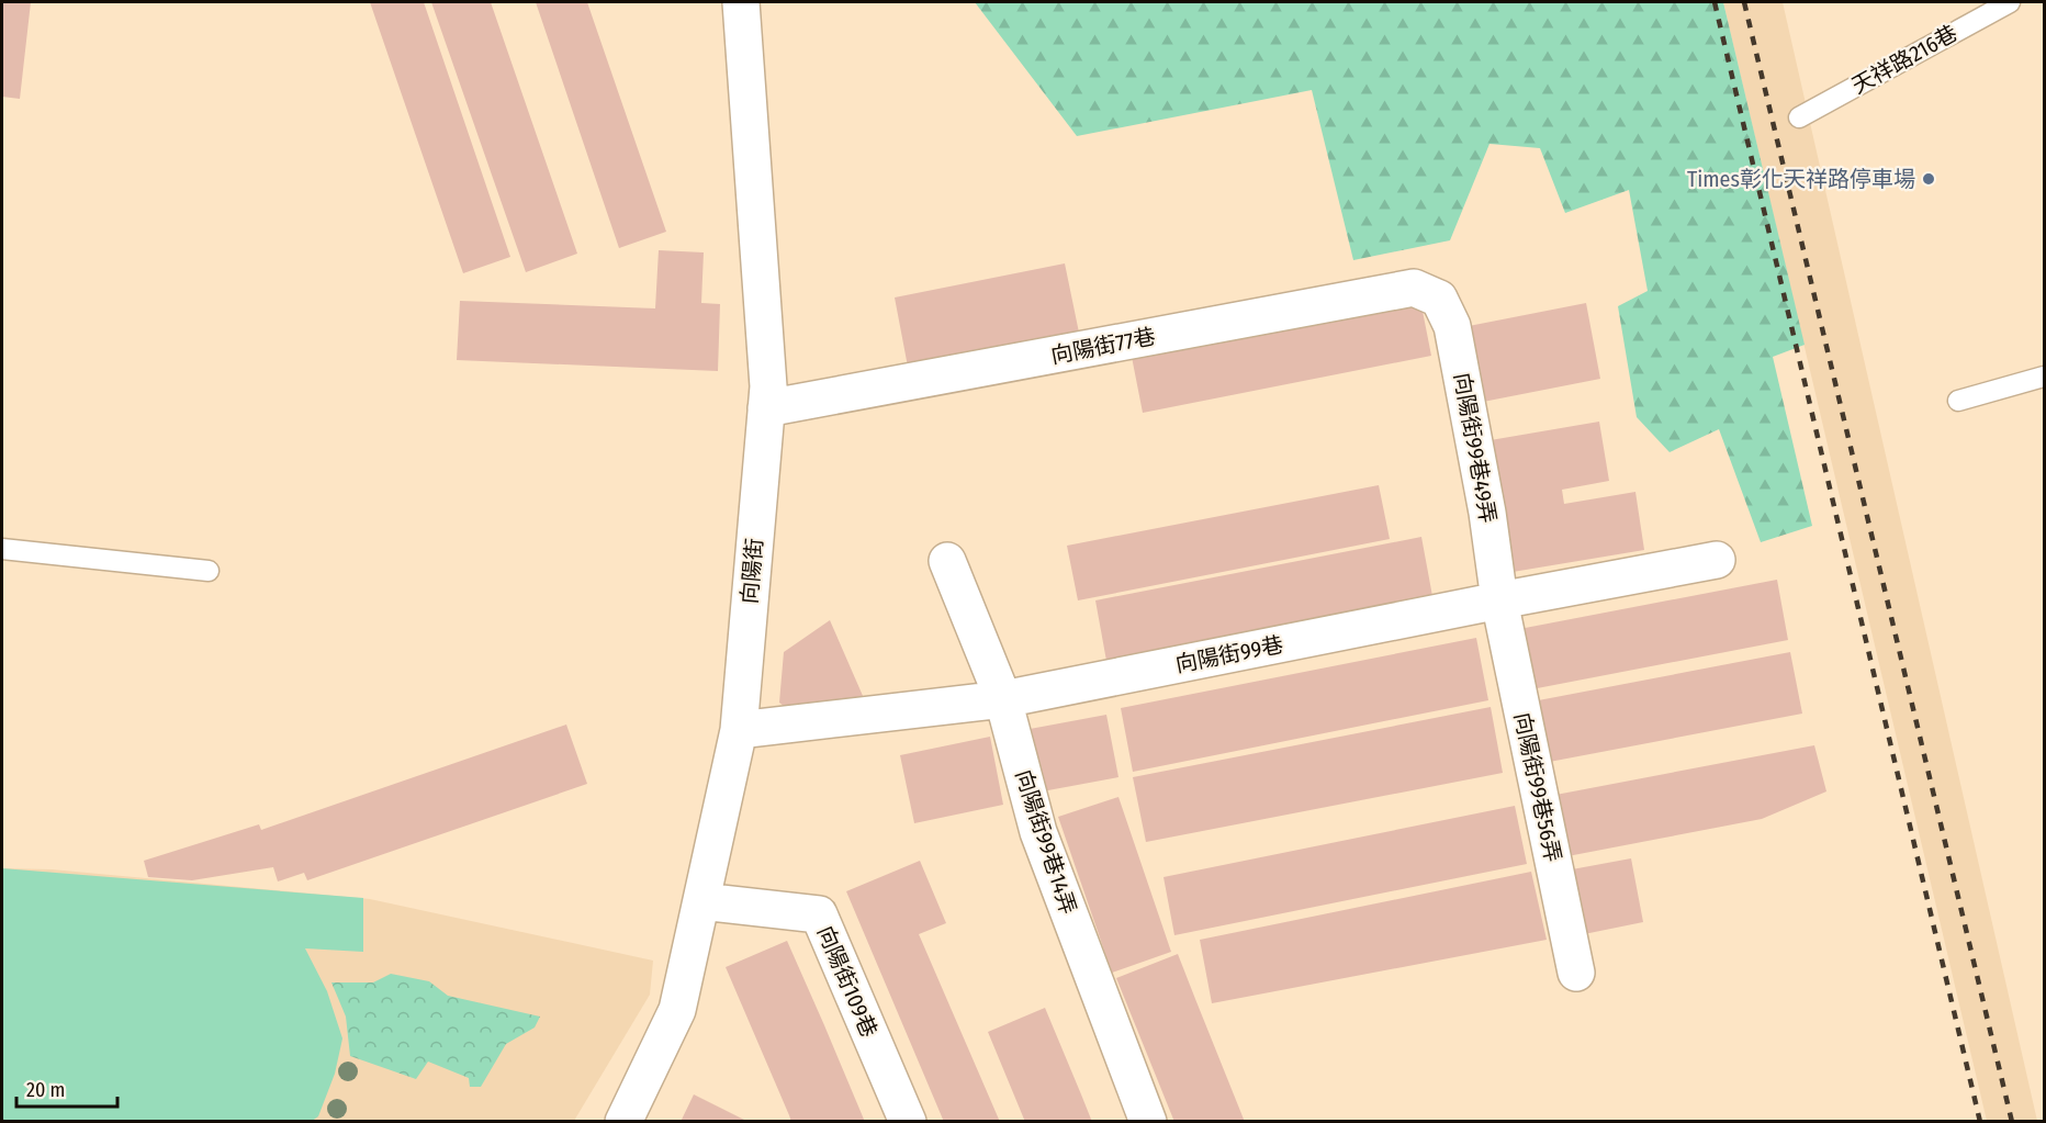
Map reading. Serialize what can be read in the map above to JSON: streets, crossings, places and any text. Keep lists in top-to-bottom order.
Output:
{
  "streets": {
    "street": [
      "向陽街77巷",
      "向陽街99巷49弄",
      "向陽街",
      "向陽街99巷",
      "向陽街99巷56弄",
      "向陽街99巷14弄",
      "向陽街109巷"
    ],
    "lane": ["天祥路216巷"]
  },
  "crossings": [
    ["向陽街77巷", "向陽街99巷49弄"],
    ["向陽街77巷", "向陽街"],
    ["向陽街99巷49弄", "向陽街99巷"],
    ["向陽街99巷49弄", "向陽街99巷56弄"],
    ["向陽街", "向陽街99巷"],
    ["向陽街", "向陽街109巷"],
    ["向陽街99巷", "向陽街99巷56弄"],
    ["向陽街99巷", "向陽街99巷14弄"]
  ],
  "places": ["Times彰化天祥路停車場"],
  "scale_bar": "20 m"
}
